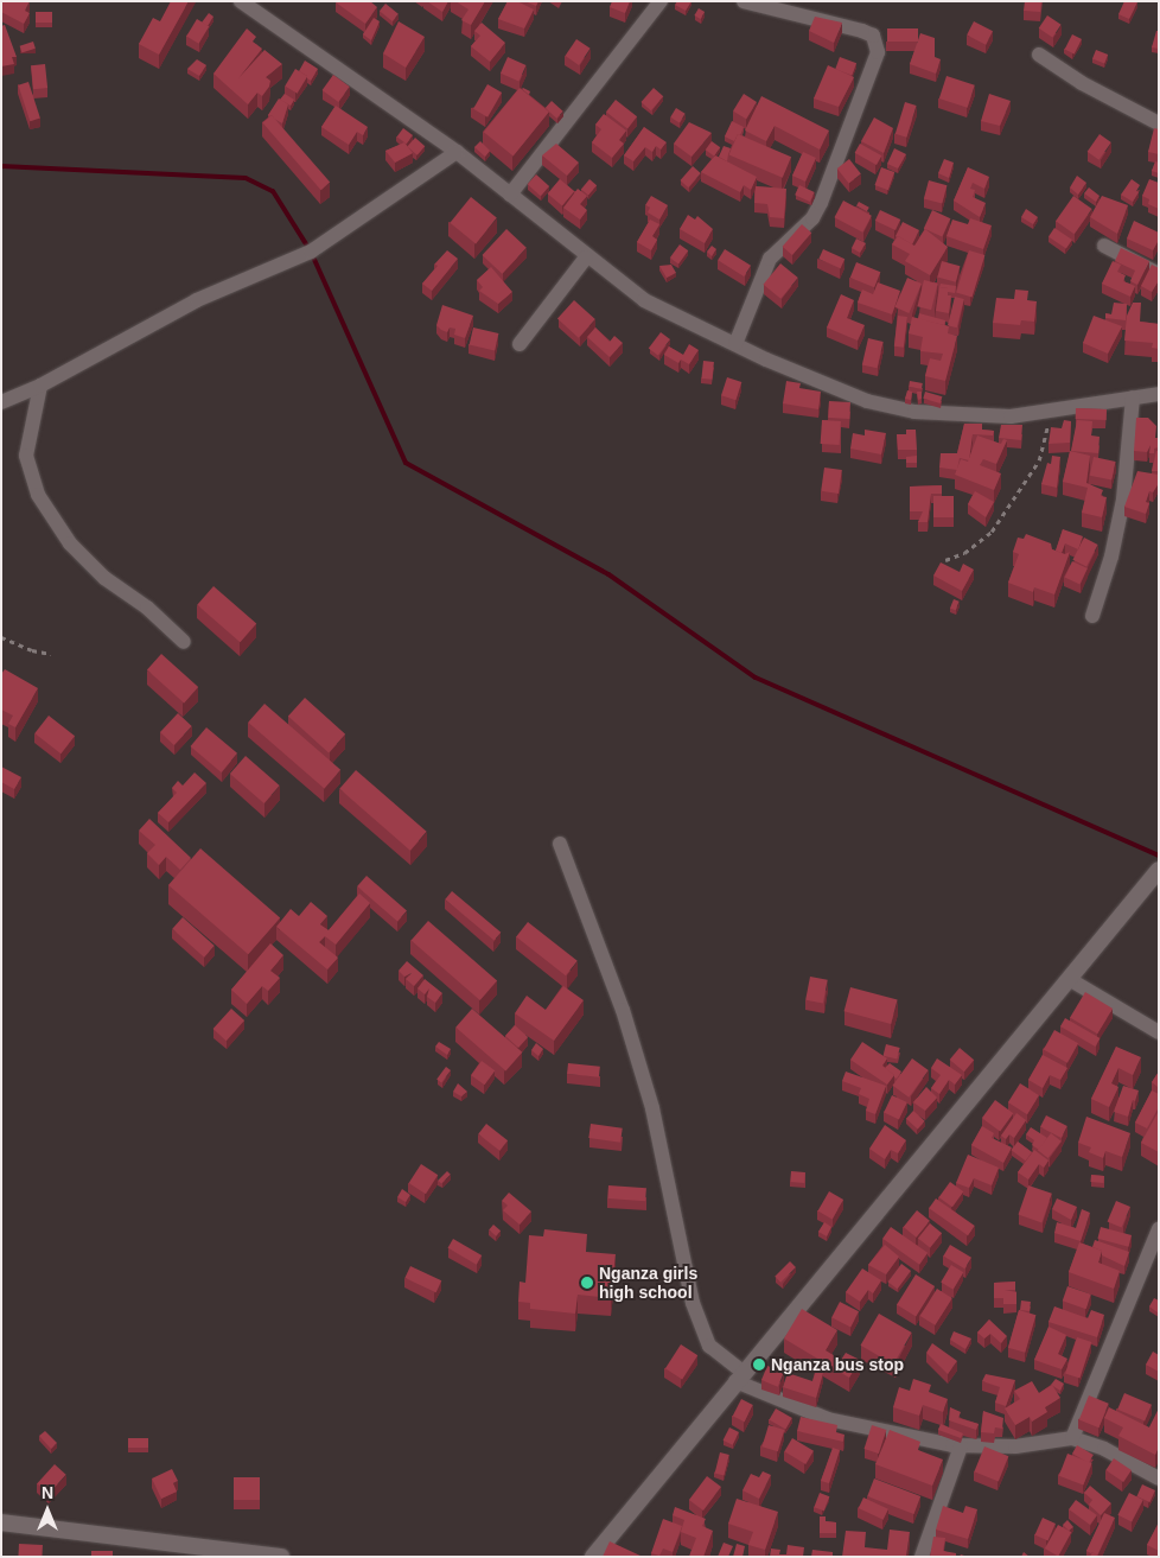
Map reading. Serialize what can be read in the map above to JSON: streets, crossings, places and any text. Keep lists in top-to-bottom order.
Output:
{
  "places": ["Nganza girls high school", "Nganza bus stop"],
  "north": "top"
}
